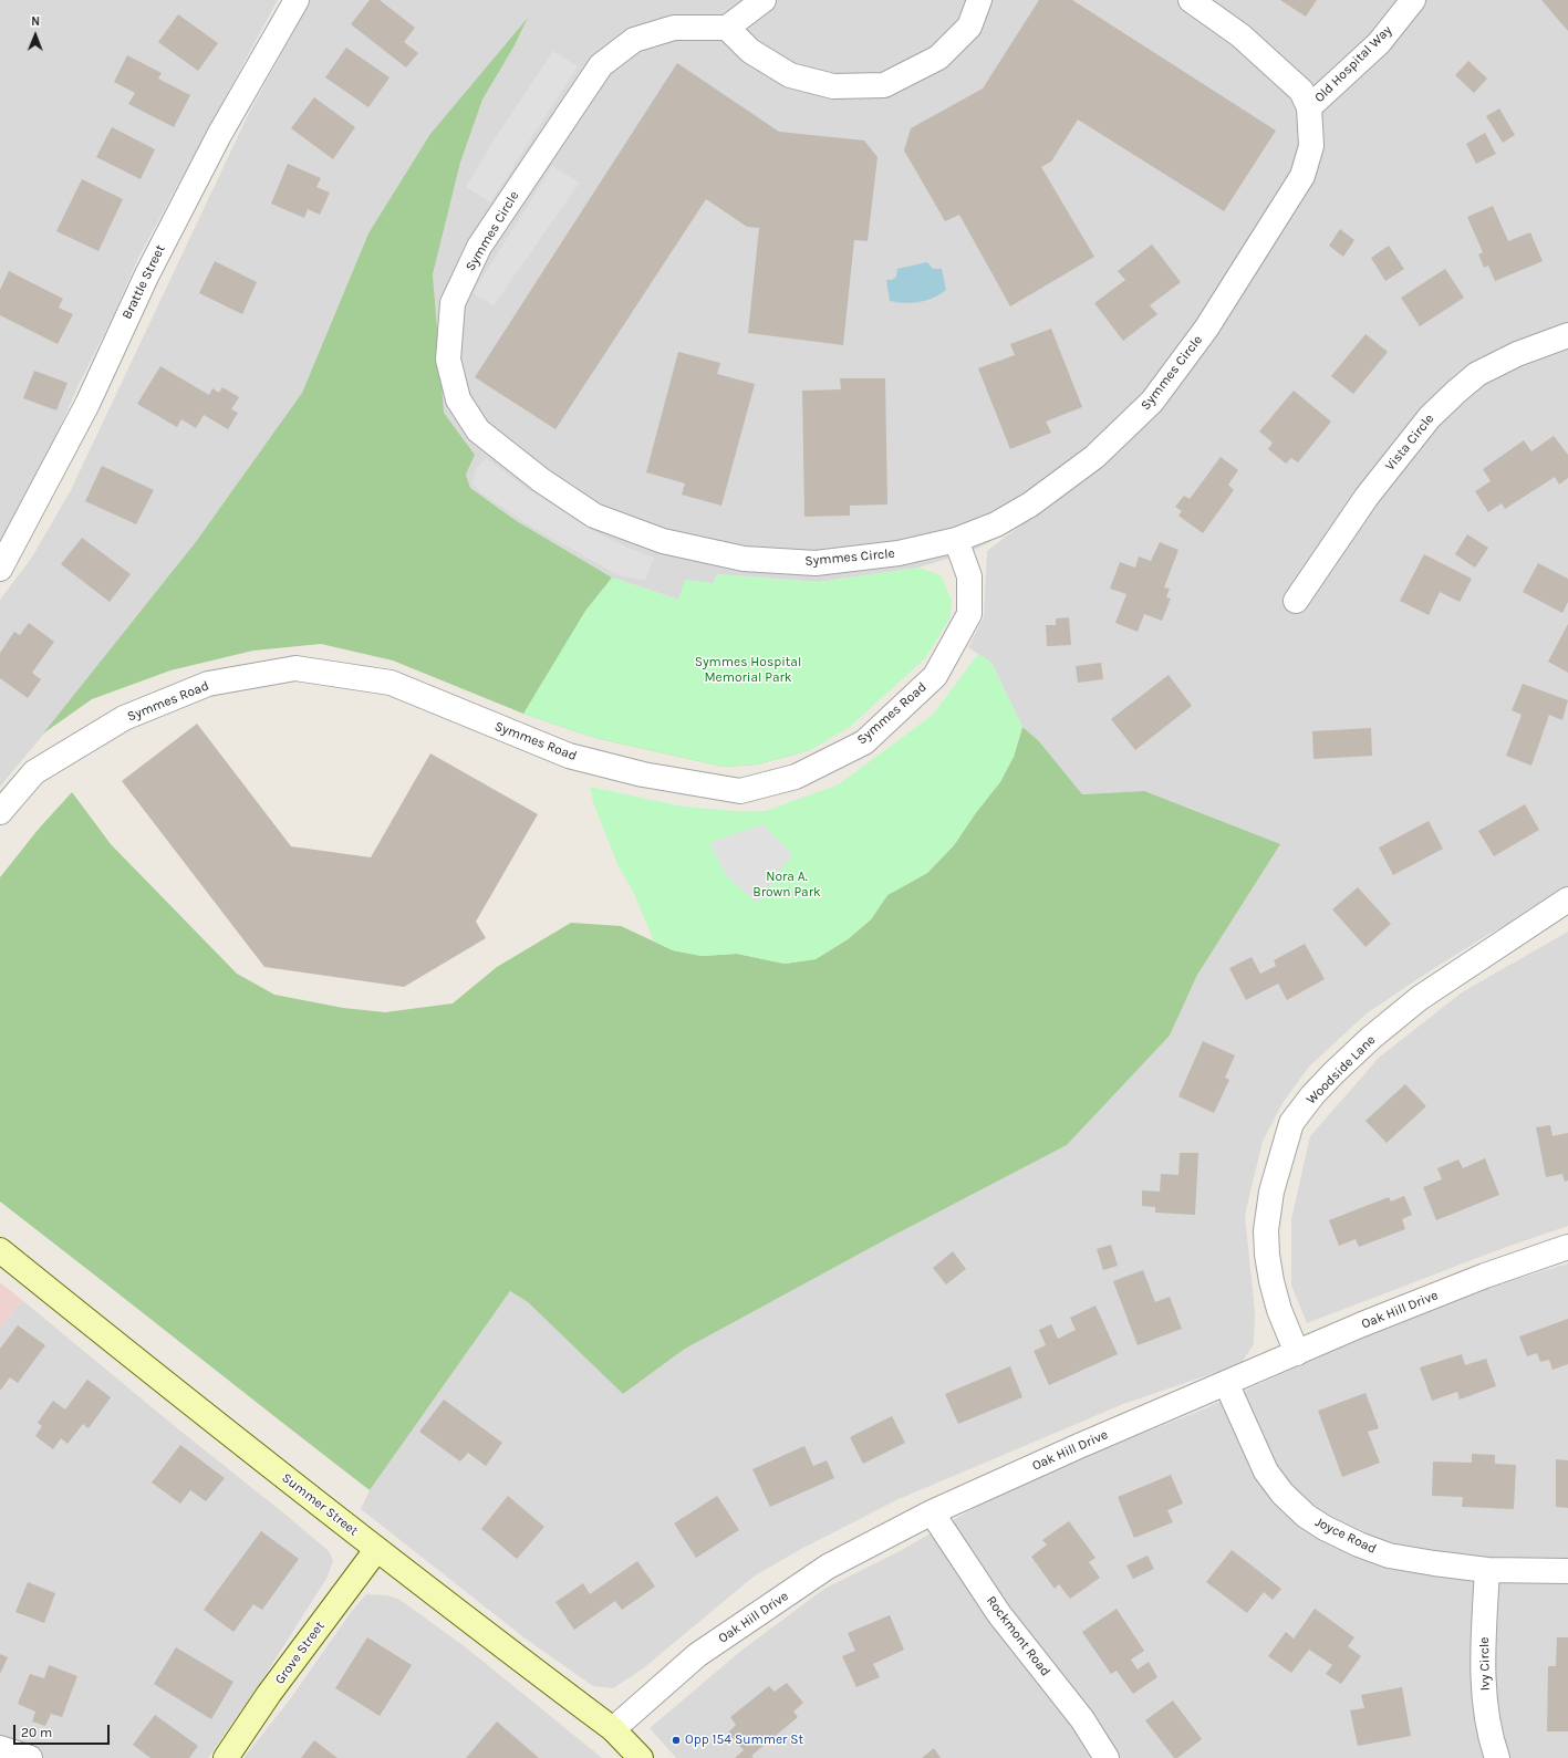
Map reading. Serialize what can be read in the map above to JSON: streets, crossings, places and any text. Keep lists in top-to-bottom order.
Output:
{
  "streets": {
    "main road": ["Summer Street", "Grove Street"],
    "street": [
      "Old Hospital Way",
      "Symmes Circle",
      "Brattle Street",
      "Vista Circle",
      "Symmes Road",
      "Woodside Lane",
      "Oak Hill Drive",
      "Joyce Road",
      "Rockmont Road",
      "Ivy Circle"
    ]
  },
  "crossings": [
    ["Old Hospital Way", "Symmes Circle"],
    ["Symmes Circle", "Symmes Road"],
    ["Woodside Lane", "Oak Hill Drive"],
    ["Oak Hill Drive", "Summer Street"],
    ["Oak Hill Drive", "Joyce Road"],
    ["Oak Hill Drive", "Rockmont Road"],
    ["Summer Street", "Grove Street"],
    ["Joyce Road", "Ivy Circle"]
  ],
  "parks": ["Symmes Hospital Memorial Park", "Nora A. Brown Park"],
  "places": ["Opp 154 Summer St"],
  "scale_bar": "20 m",
  "north": "top"
}
